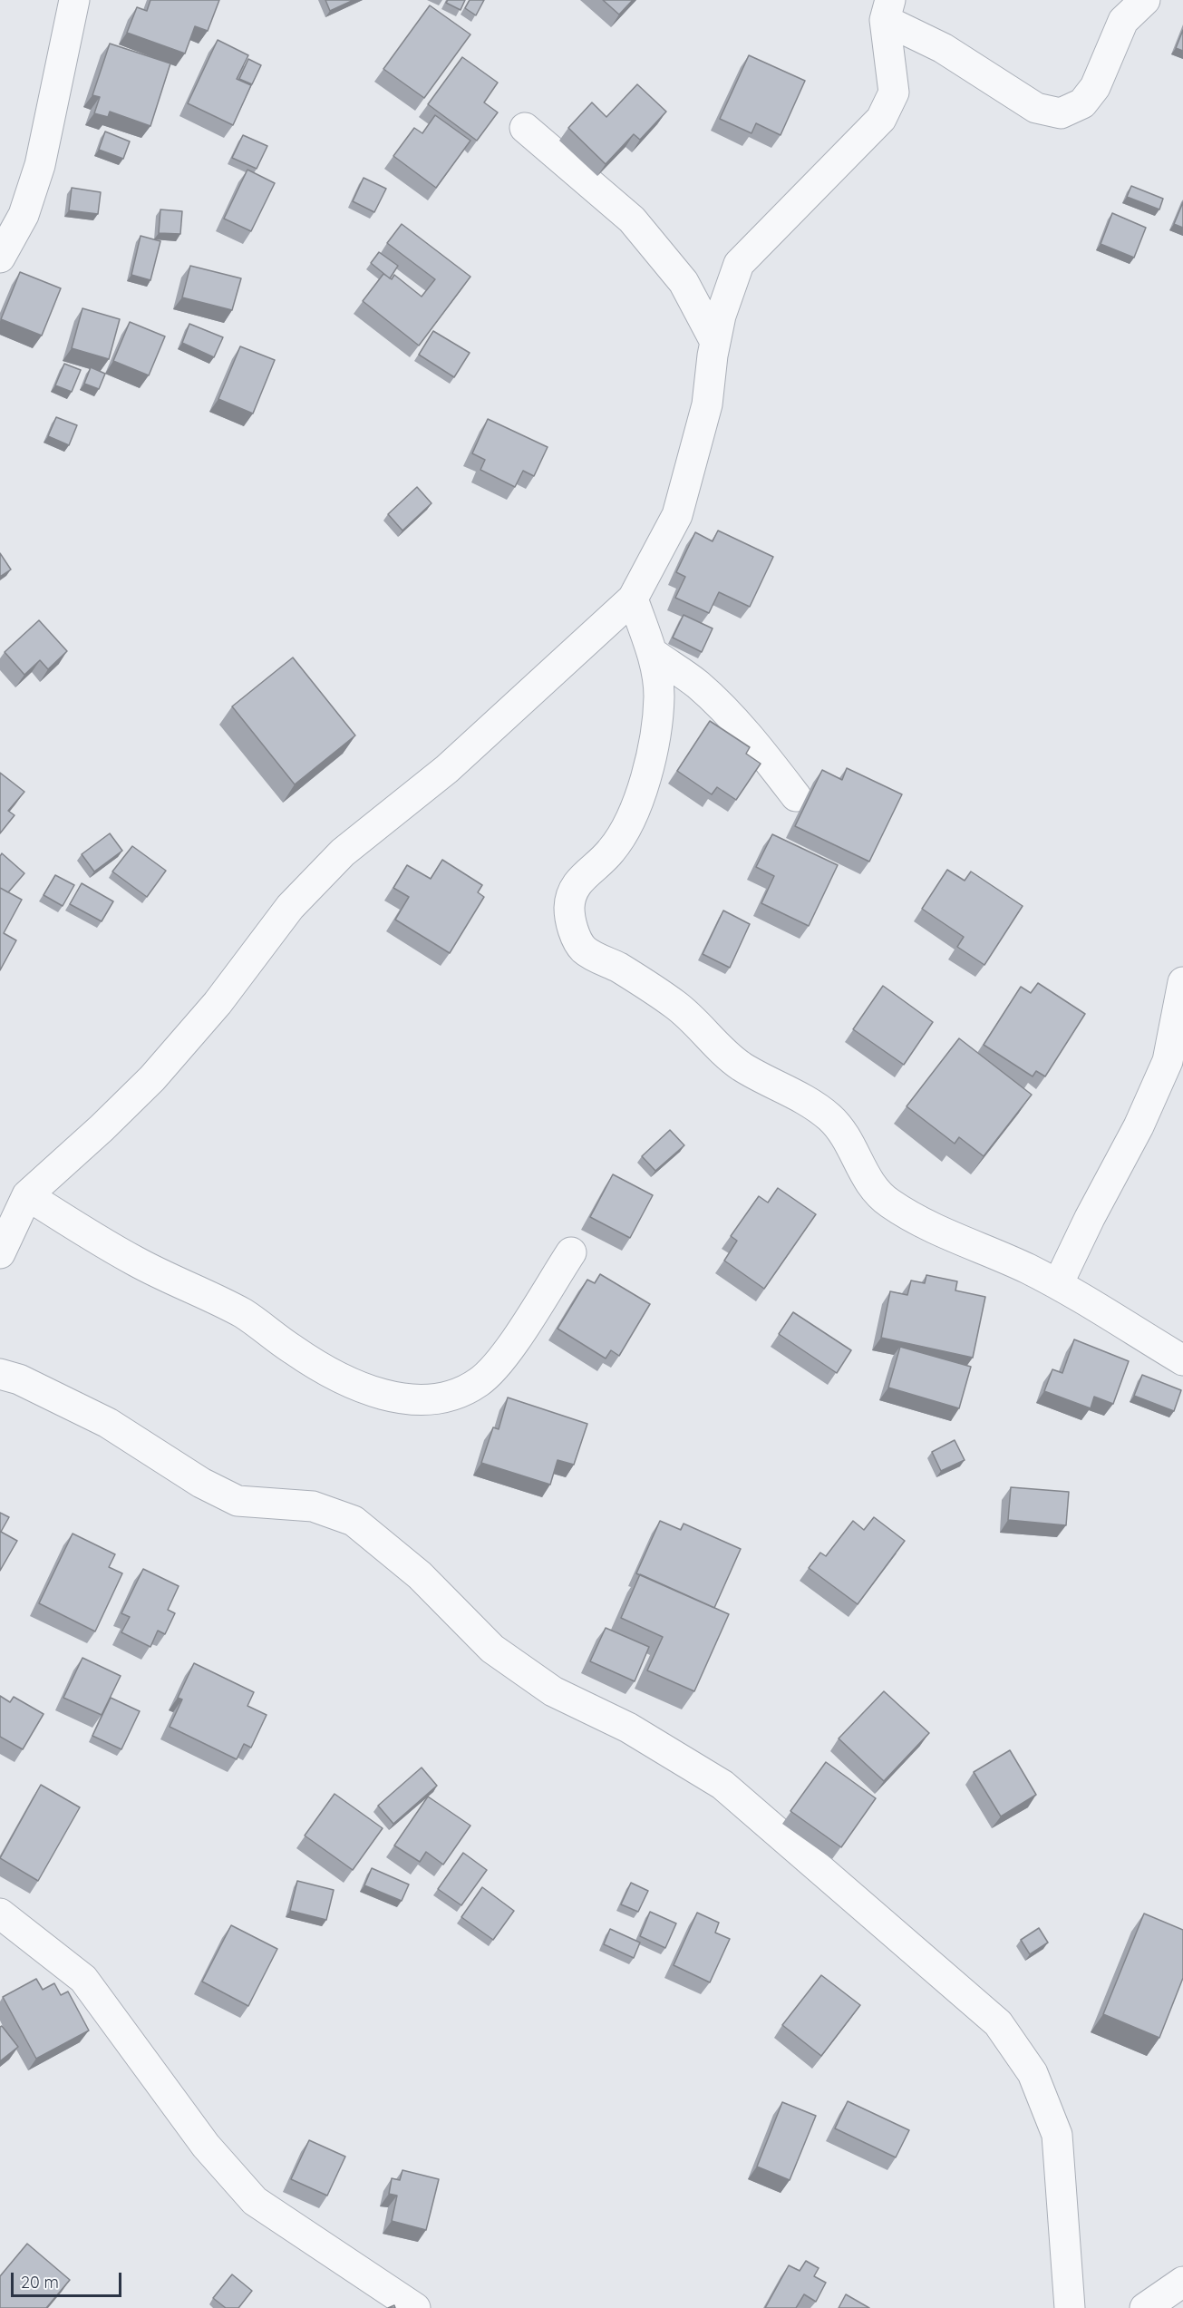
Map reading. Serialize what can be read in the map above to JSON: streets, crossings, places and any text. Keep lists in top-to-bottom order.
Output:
{
  "scale_bar": "20 m"
}
